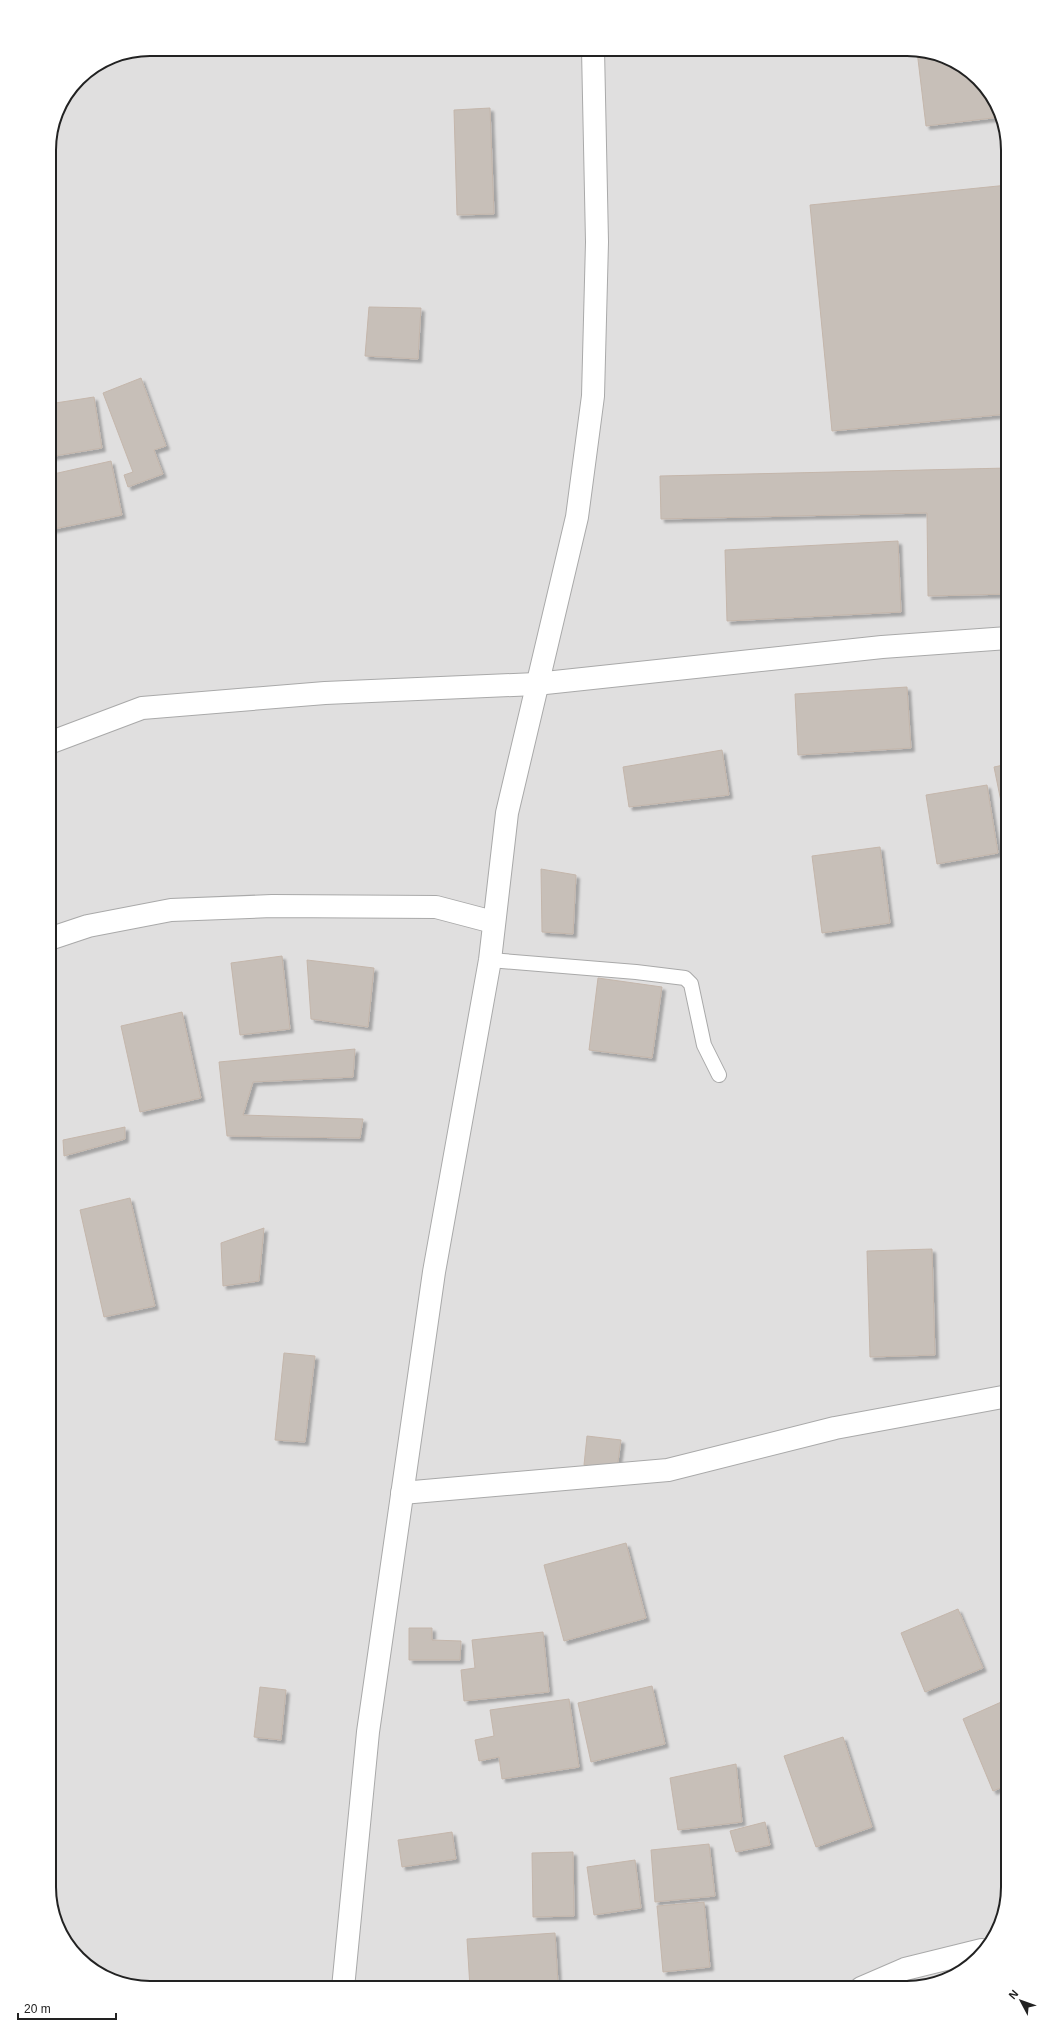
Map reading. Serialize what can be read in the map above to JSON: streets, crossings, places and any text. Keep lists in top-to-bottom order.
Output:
{
  "scale_bar": "20 m",
  "north": "top left"
}
